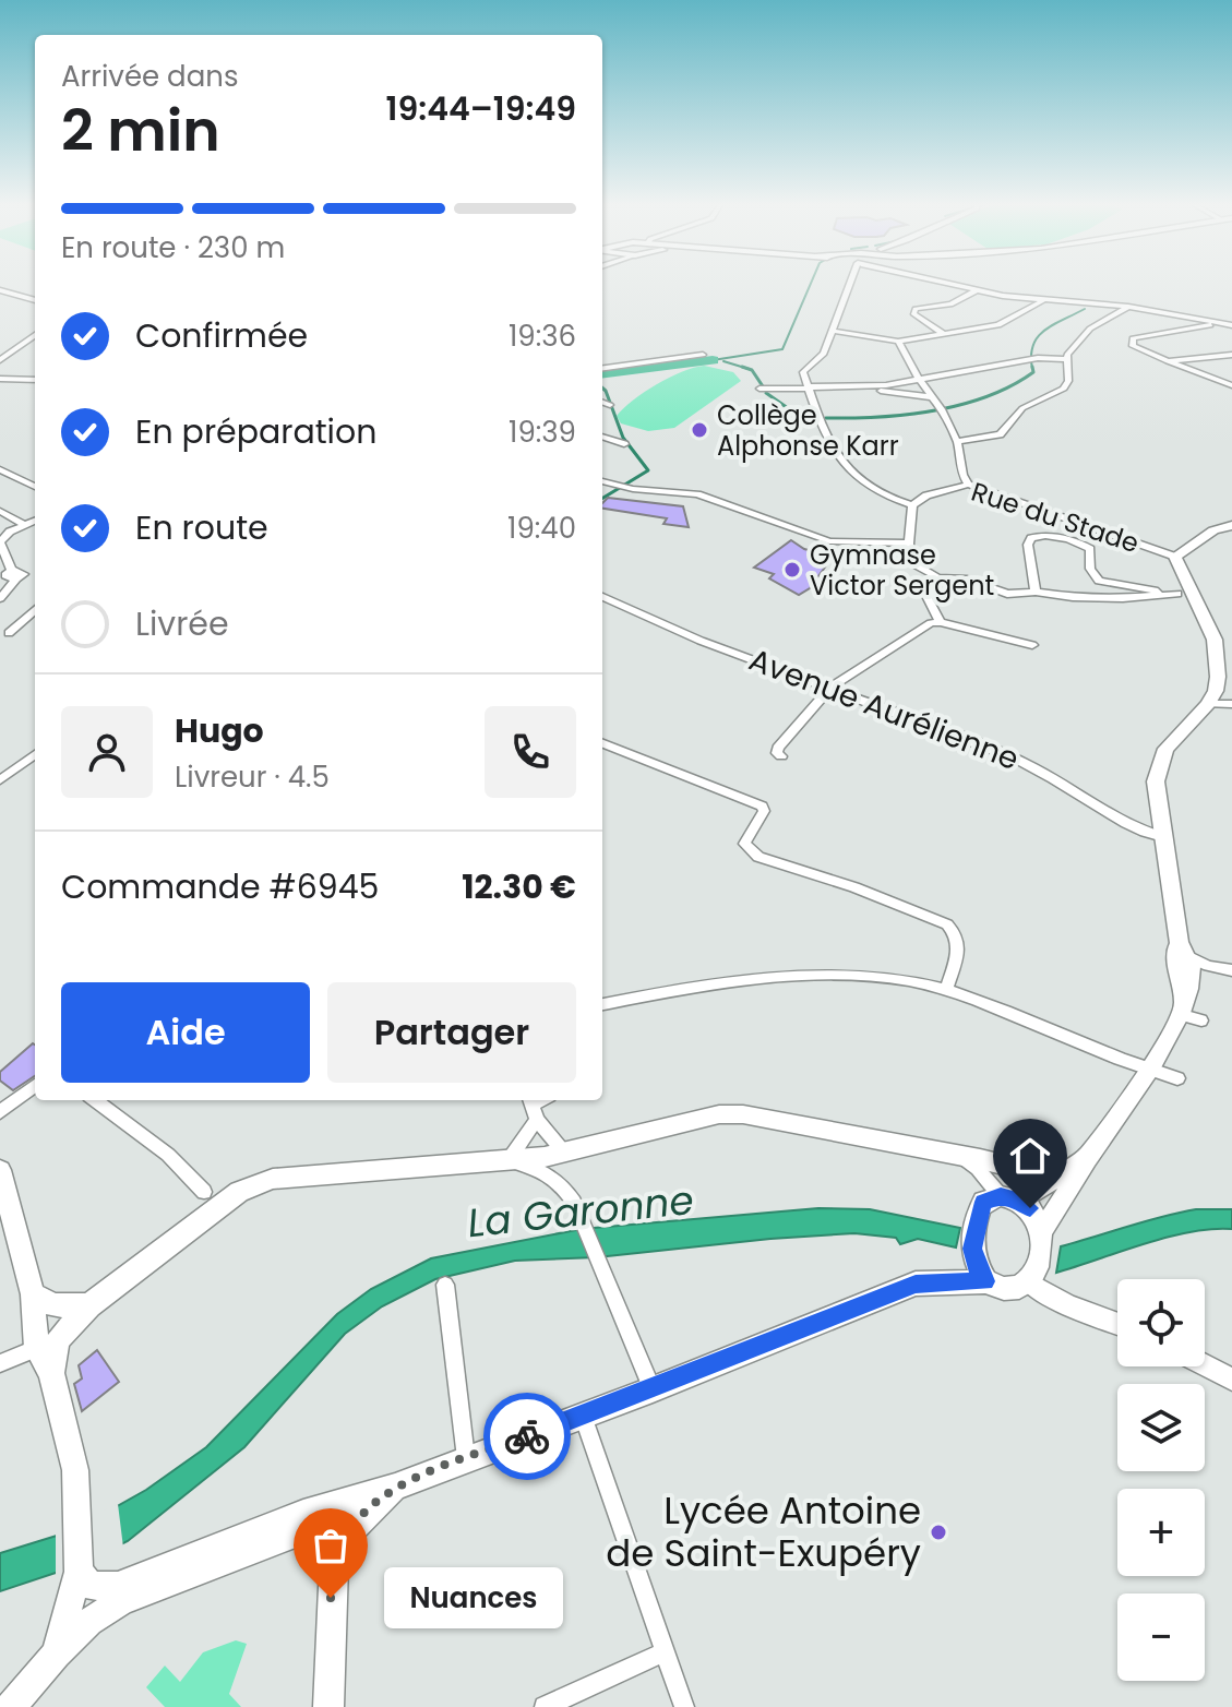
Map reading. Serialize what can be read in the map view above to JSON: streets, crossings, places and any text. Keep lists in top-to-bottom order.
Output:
{
  "streets": {
    "street": ["Rue du Stade", "Avenue Aurélienne"]
  },
  "water": ["La Garonne"],
  "places": [
    "Collège Alphonse Karr",
    "Gymnase Victor Sergent",
    "Lycée Antoine de Saint-Exupéry",
    "Nuances"
  ],
  "page": {
    "heading": ["2 min", "Arrivée dans", "19:44–19:49"],
    "panel": [
      "Hugo",
      "Livreur · 4.5",
      "Commande #6945",
      "12.30 €"
    ],
    "bar": "En route · 230 m",
    "list": [
      ["Confirmée", "19:36"],
      ["En préparation", "19:39"],
      ["En route", "19:40"],
      "Livrée"
    ],
    "buttons": ["Aide", "Partager"],
    "map_buttons": ["+", "−"],
    "bubble": "Nuances"
  }
}
